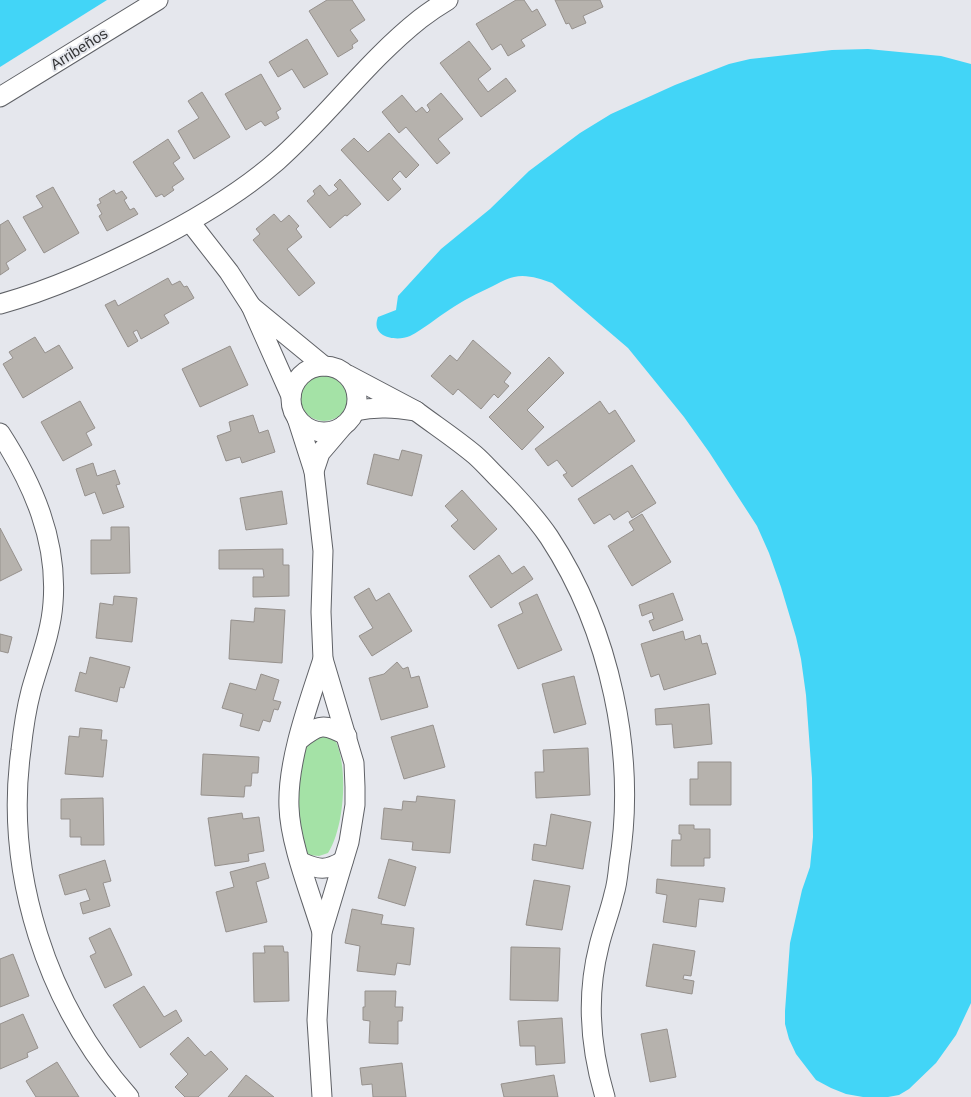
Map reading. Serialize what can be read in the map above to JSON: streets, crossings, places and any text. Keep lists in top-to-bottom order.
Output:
{
  "streets": {
    "street": ["Arribeños"]
  }
}
